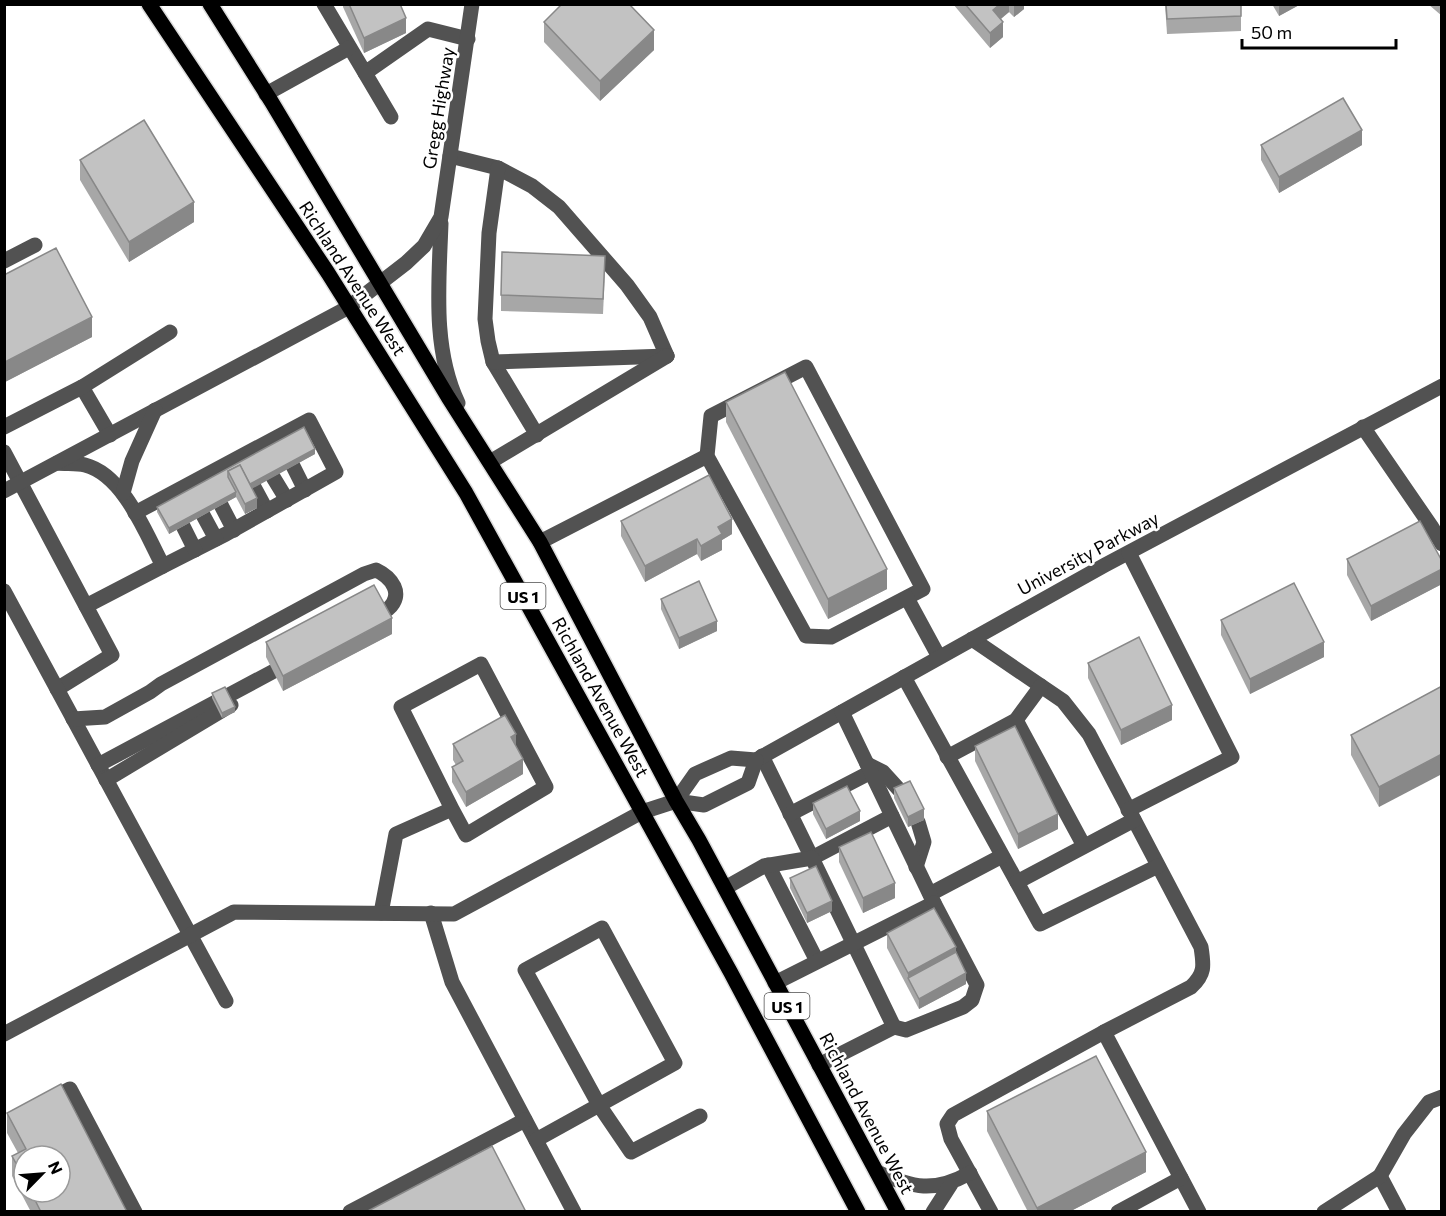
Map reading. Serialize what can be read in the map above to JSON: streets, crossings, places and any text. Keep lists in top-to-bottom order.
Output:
{
  "streets": {
    "main road": ["Richland Avenue West", "US 1"],
    "street": ["Gregg Highway", "University Parkway"]
  },
  "crossings": [
    ["Gregg Highway", "Richland Avenue West"],
    ["Richland Avenue West", "University Parkway"]
  ],
  "scale_bar": "50 m",
  "north": "top right"
}
